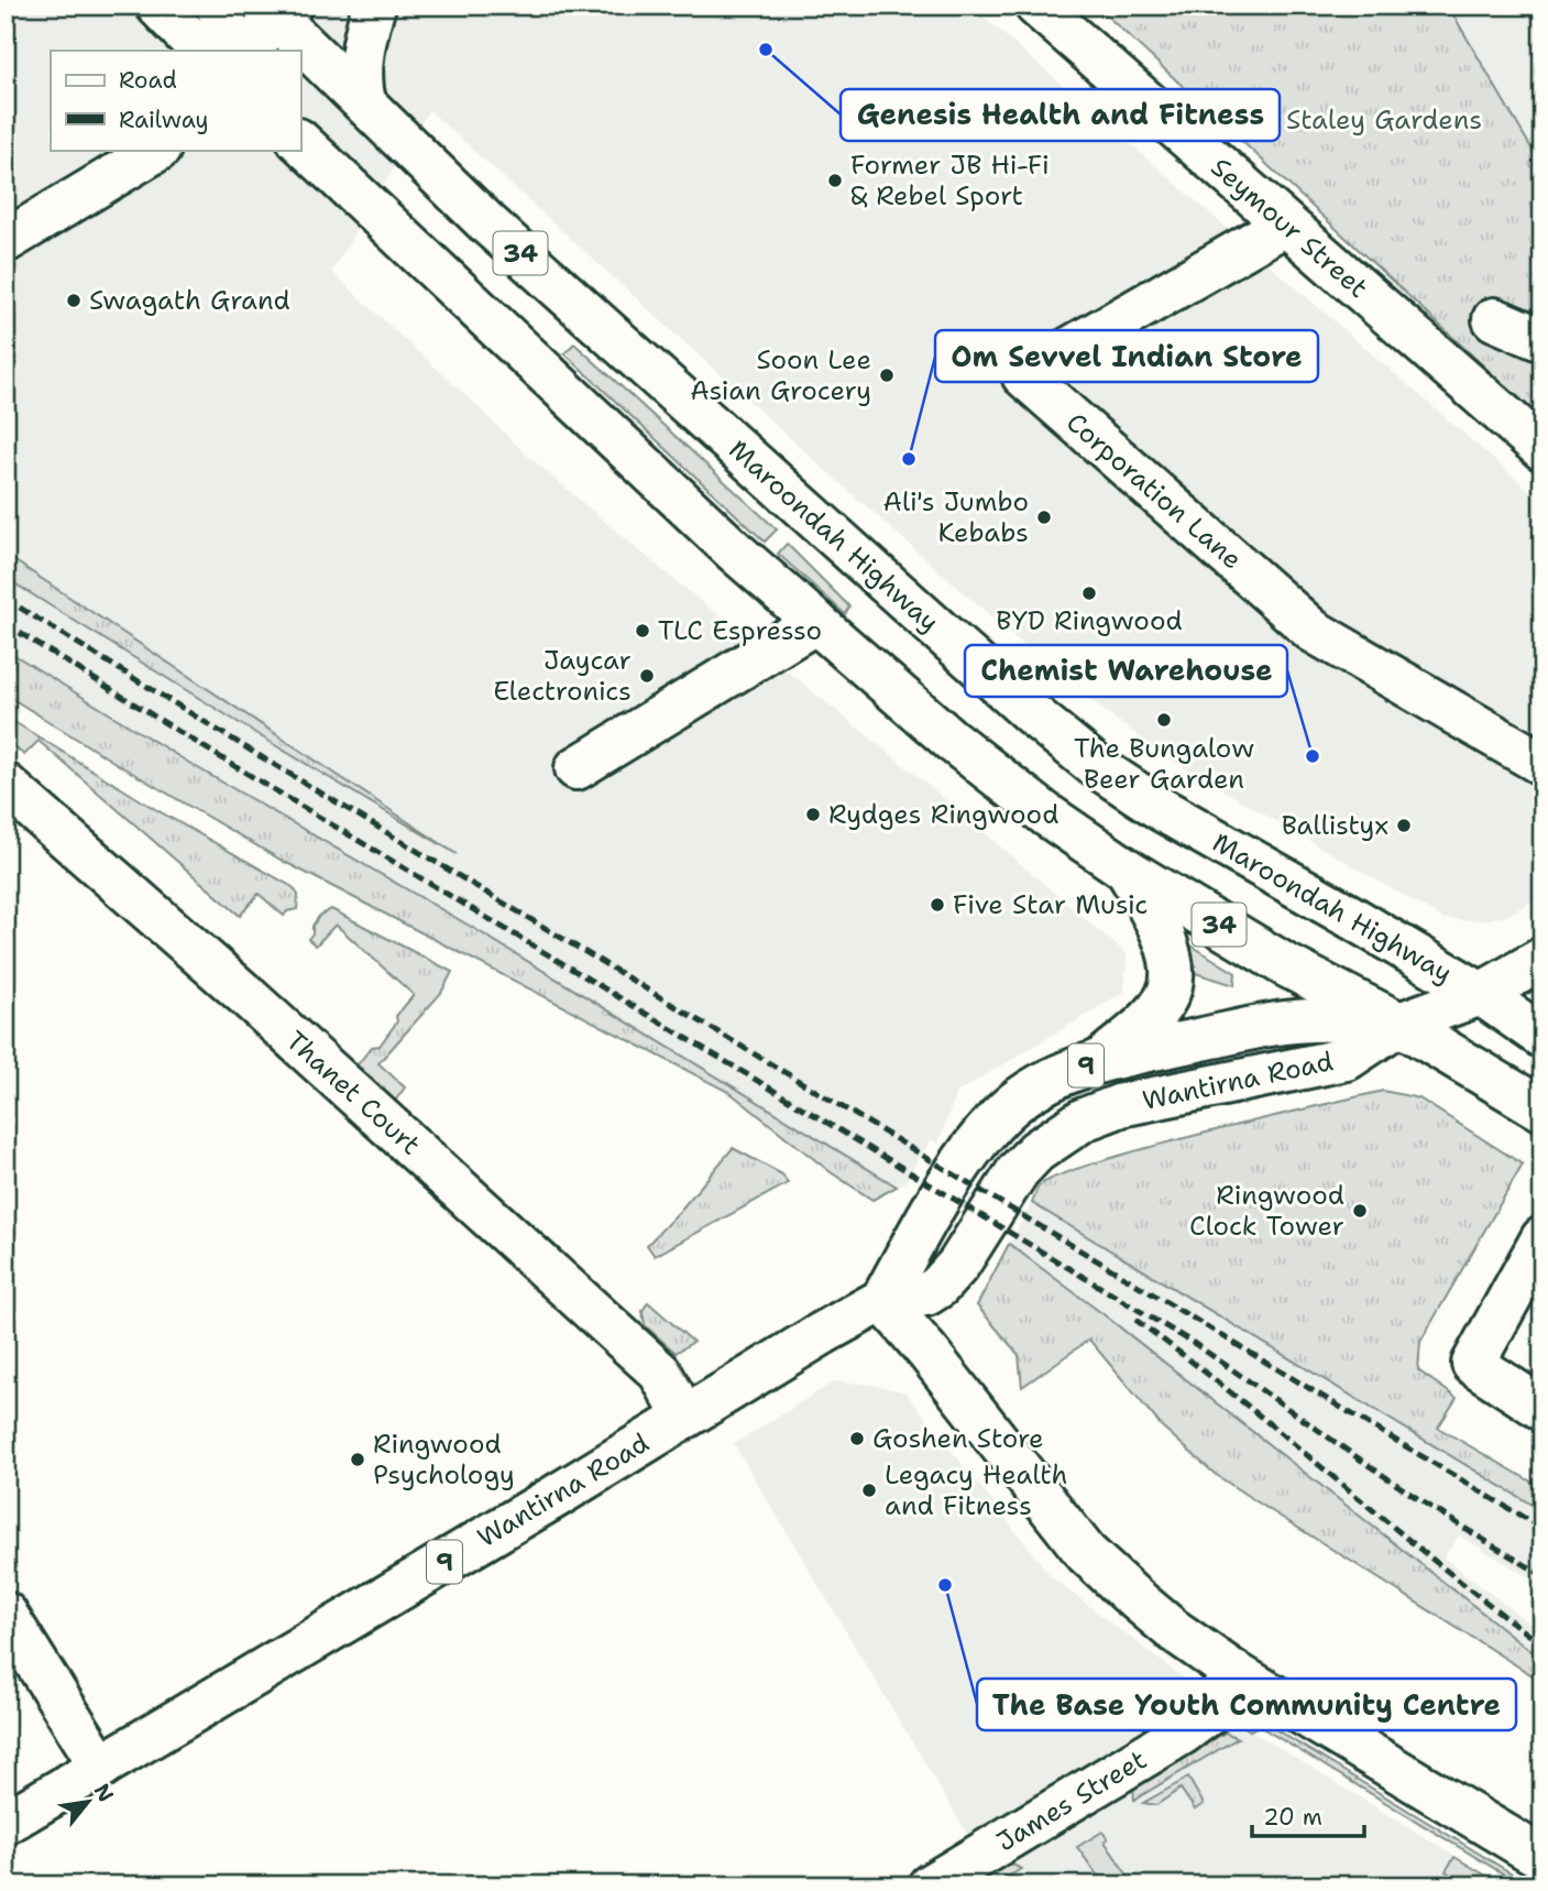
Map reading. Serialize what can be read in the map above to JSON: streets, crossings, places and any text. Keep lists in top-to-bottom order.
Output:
{
  "streets": {
    "main road": [
      "Seymour Street",
      "34",
      "Corporation Lane",
      "Maroondah Highway",
      "9",
      "Wantirna Road",
      "Thanet Court",
      "James Street"
    ]
  },
  "crossings": [
    ["Seymour Street", "Corporation Lane"],
    ["34", "9"],
    ["34", "Wantirna Road"],
    ["Maroondah Highway", "9"],
    ["9", "Wantirna Road"],
    ["Wantirna Road", "Thanet Court"]
  ],
  "parks": ["Staley Gardens"],
  "places": [
    "Genesis Health and Fitness",
    "Former JB Hi-Fi & Rebel Sport",
    "Swagath Grand",
    "Soon Lee Asian Grocery",
    "Om Sevvel Indian Store",
    "Ali's Jumbo Kebabs",
    "BYD Ringwood",
    "TLC Espresso",
    "Jaycar Electronics",
    "The Bungalow Beer Garden",
    "Chemist Warehouse",
    "Rydges Ringwood",
    "Ballistyx",
    "Five Star Music",
    "Ringwood Clock Tower",
    "Goshen Store",
    "Ringwood Psychology",
    "Legacy Health and Fitness",
    "The Base Youth Community Centre"
  ],
  "legend": ["Road", "Railway"],
  "scale_bar": "20 m",
  "north": "top right"
}
